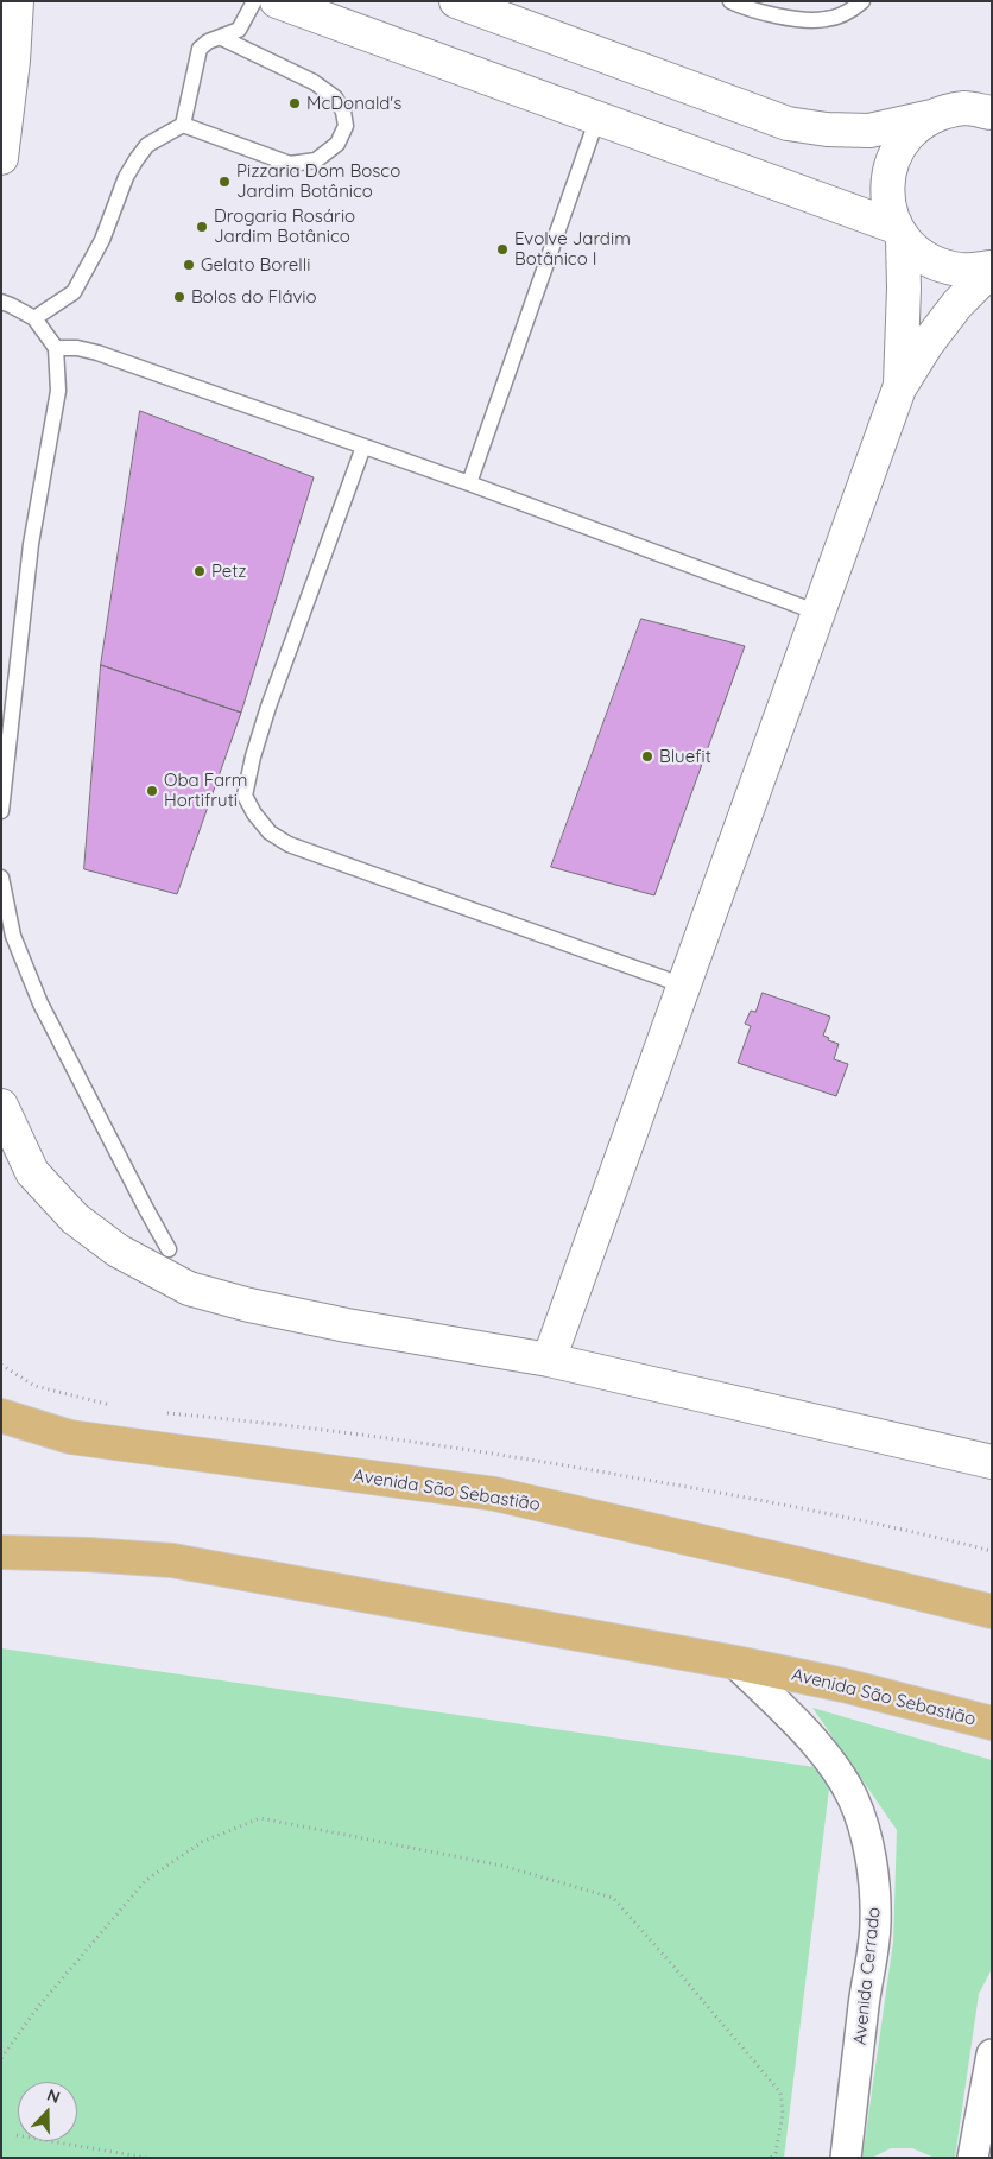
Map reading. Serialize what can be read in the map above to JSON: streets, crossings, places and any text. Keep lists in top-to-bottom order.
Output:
{
  "streets": {
    "main road": ["Avenida São Sebastião"],
    "street": ["Avenida Cerrado"]
  },
  "crossings": [
    ["Avenida São Sebastião", "Avenida Cerrado"]
  ],
  "places": [
    "McDonald's",
    "Pizzaria Dom Bosco Jardim Botânico",
    "Drogaria Rosário Jardim Botânico",
    "Evolve Jardim Botânico I",
    "Gelato Borelli",
    "Bolos do Flávio",
    "Petz",
    "Bluefit",
    "Oba Farm Hortifruti"
  ],
  "north": "top"
}
